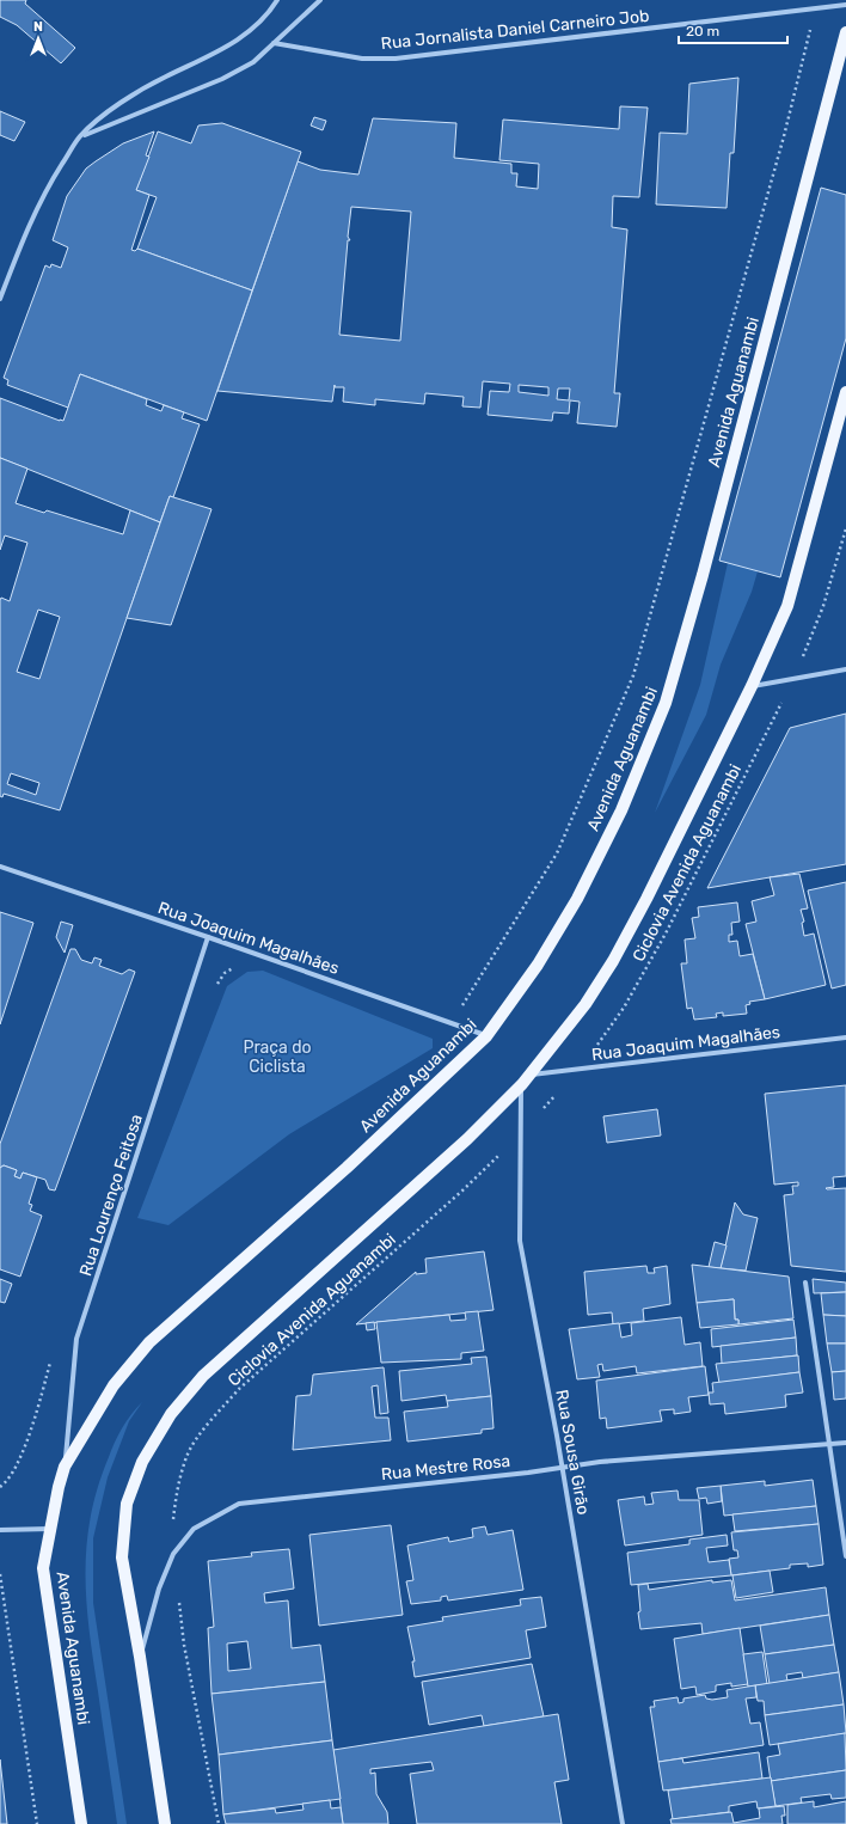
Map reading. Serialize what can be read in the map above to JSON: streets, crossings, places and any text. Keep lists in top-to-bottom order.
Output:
{
  "streets": {
    "main road": ["Avenida Aguanambi"],
    "street": [
      "Rua Jornalista Daniel Carneiro Job",
      "Rua Joaquim Magalhães",
      "Rua Lourenço Feitosa",
      "Rua Sousa Girão",
      "Rua Mestre Rosa"
    ],
    "path": ["Ciclovia Avenida Aguanambi"]
  },
  "crossings": [
    ["Avenida Aguanambi", "Rua Joaquim Magalhães"],
    ["Avenida Aguanambi", "Rua Lourenço Feitosa"],
    ["Ciclovia Avenida Aguanambi", "Rua Joaquim Magalhães"],
    ["Ciclovia Avenida Aguanambi", "Rua Sousa Girão"],
    ["Rua Joaquim Magalhães", "Rua Lourenço Feitosa"],
    ["Rua Joaquim Magalhães", "Rua Sousa Girão"],
    ["Rua Sousa Girão", "Rua Mestre Rosa"]
  ],
  "parks": ["Praça do Ciclista"],
  "scale_bar": "20 m",
  "north": "top"
}
